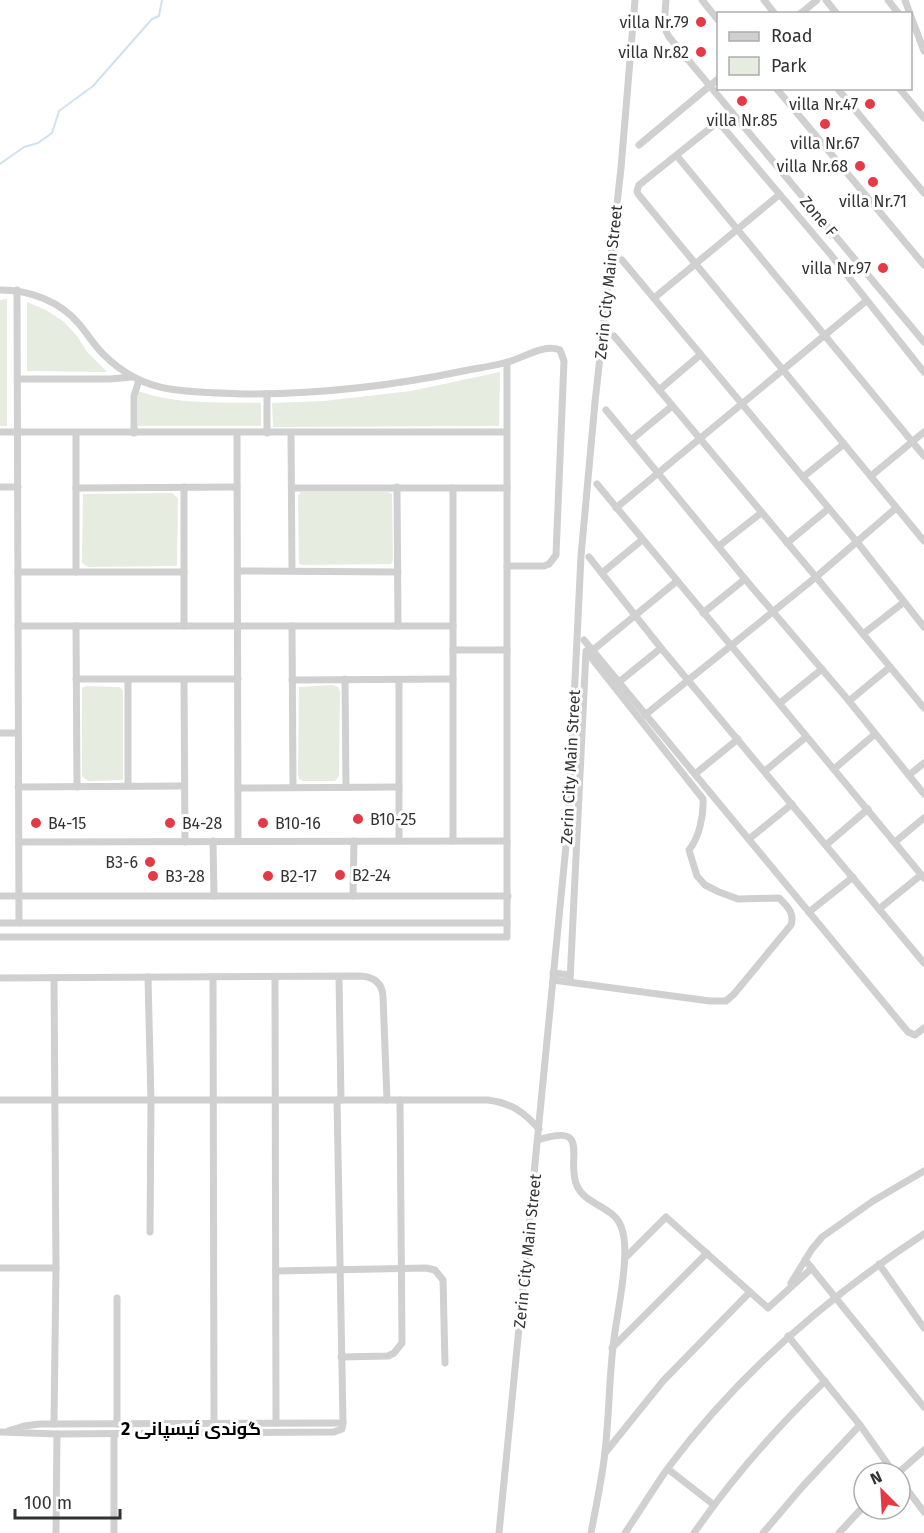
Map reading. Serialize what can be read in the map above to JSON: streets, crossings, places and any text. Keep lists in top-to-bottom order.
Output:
{
  "streets": {
    "street": ["Zone F", "Zerin City Main Street"]
  },
  "districts": ["گوندی ئیسپانی 2"],
  "places": [
    "villa Nr.79",
    "villa Nr.82",
    "villa Nr.85",
    "villa Nr.47",
    "villa Nr.67",
    "villa Nr.68",
    "villa Nr.71",
    "villa Nr.97",
    "B10-25",
    "B4-15",
    "B4-28",
    "B10-16",
    "B3-6",
    "B2-24",
    "B3-28",
    "B2-17"
  ],
  "legend": ["Road", "Park"],
  "scale_bar": "100 m",
  "north": "top left"
}
